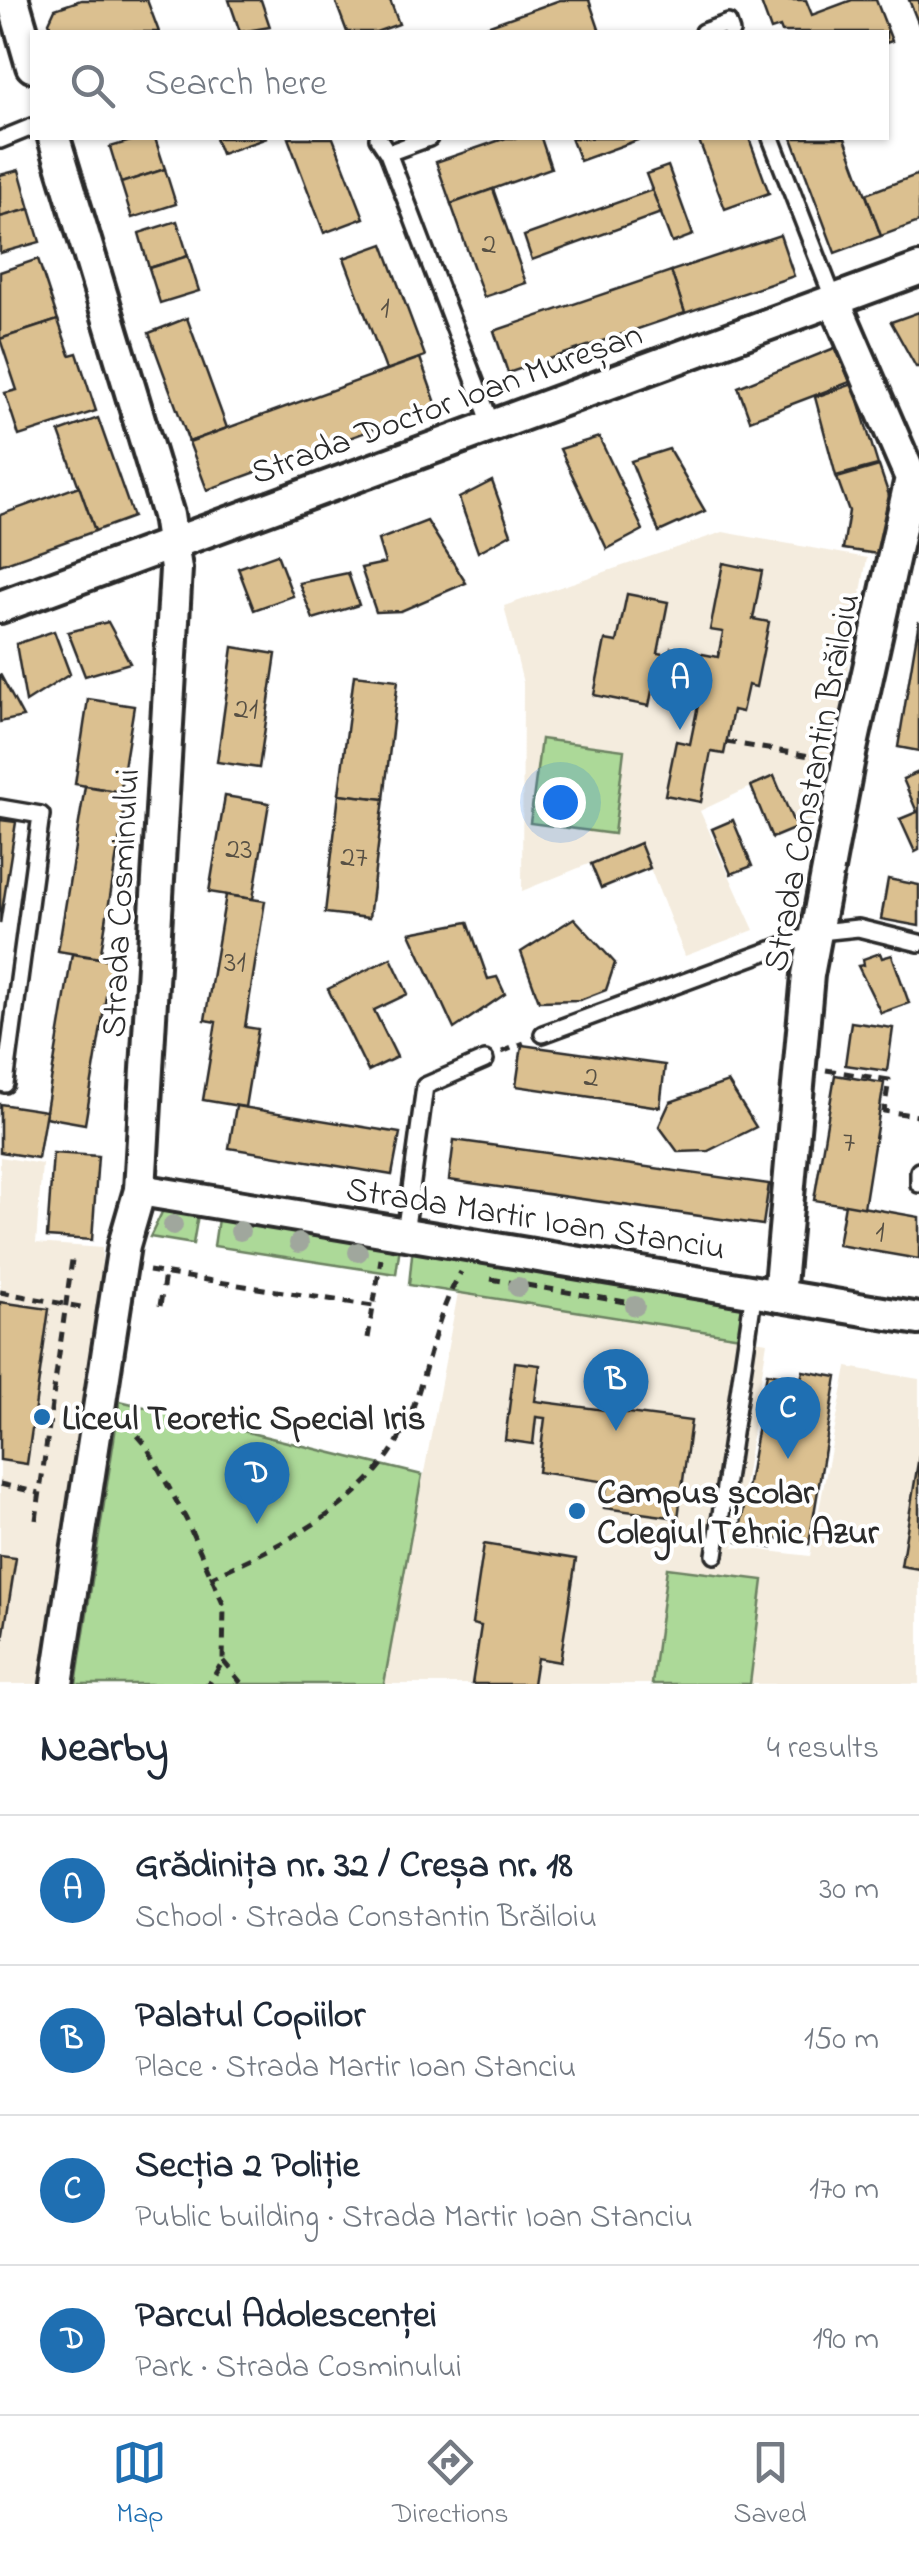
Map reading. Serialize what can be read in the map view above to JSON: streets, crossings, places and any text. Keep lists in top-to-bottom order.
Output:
{
  "streets": {
    "street": [
      "Strada Doctor Ioan Mureșan",
      "Strada Constantin Brăiloiu",
      "Strada Cosminului",
      "Strada Martir Ioan Stanciu"
    ]
  },
  "crossings": [
    ["Strada Doctor Ioan Mureșan", "Strada Constantin Brăiloiu"],
    ["Strada Doctor Ioan Mureșan", "Strada Cosminului"],
    ["Strada Constantin Brăiloiu", "Strada Martir Ioan Stanciu"],
    ["Strada Cosminului", "Strada Martir Ioan Stanciu"]
  ],
  "places": ["Liceul Teoretic Special Iris", "Campus școlar Colegiul Tehnic Azur"],
  "house_numbers": [
    "2",
    "1",
    "21",
    "23",
    "27",
    "31",
    "2",
    "7",
    "1"
  ],
  "page": {
    "search": "Search here",
    "pins": [
      "A",
      "B",
      "C",
      "D"
    ],
    "heading": ["Nearby", "4 results"],
    "list": [
      {
        "mark": "A",
        "name": "Grădinița nr. 32 / Creșa nr. 18",
        "note": "School · Strada Constantin Brăiloiu",
        "value": "30 m"
      },
      {
        "mark": "B",
        "name": "Palatul Copiilor",
        "note": "Place · Strada Martir Ioan Stanciu",
        "value": "150 m"
      },
      {
        "mark": "C",
        "name": "Secția 2 Poliție",
        "note": "Public building · Strada Martir Ioan Stanciu",
        "value": "170 m"
      },
      {
        "mark": "D",
        "name": "Parcul Adolescenței",
        "note": "Park · Strada Cosminului",
        "value": "190 m"
      }
    ],
    "nav": ["Map", "Directions", "Saved"]
  }
}
